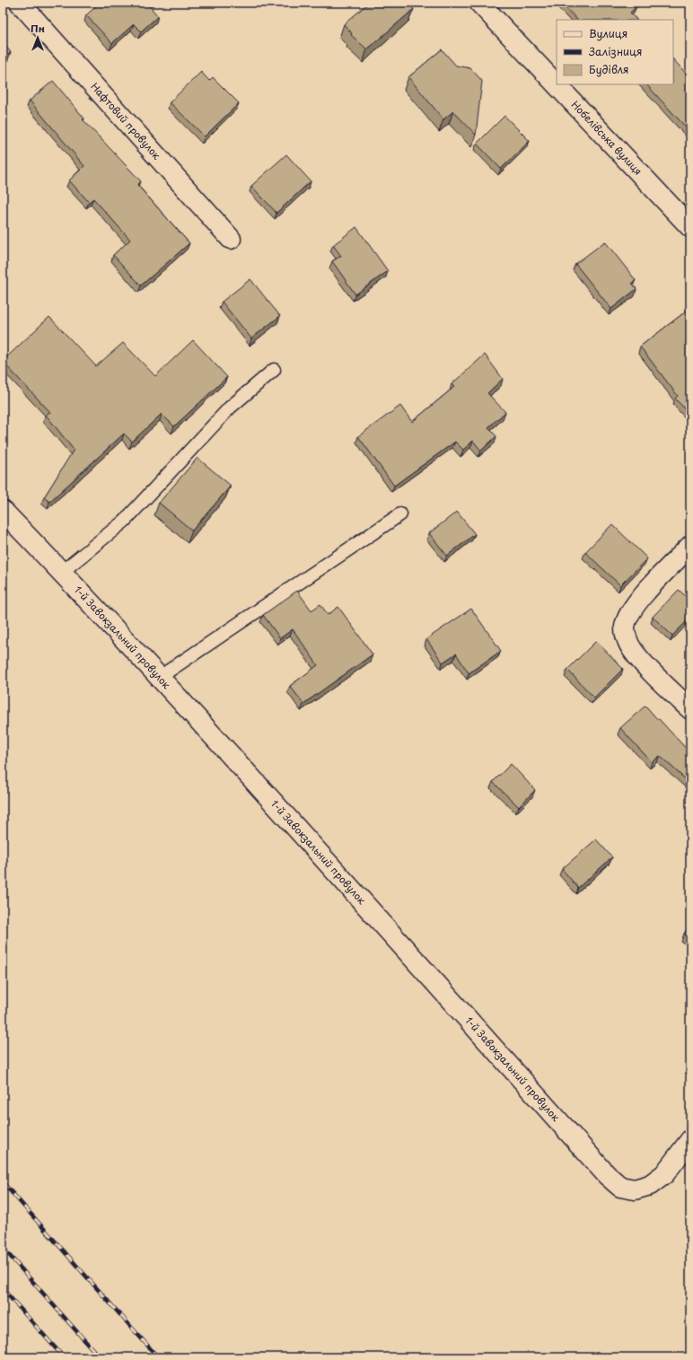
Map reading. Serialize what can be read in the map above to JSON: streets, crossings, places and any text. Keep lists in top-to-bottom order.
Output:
{
  "streets": {
    "street": ["Нафтовий провулок", "Нобелівська вулиця", "1-й Завокзальний провулок"]
  },
  "legend": ["Вулиця", "Залізниця", "Будівля"],
  "north": "top"
}
